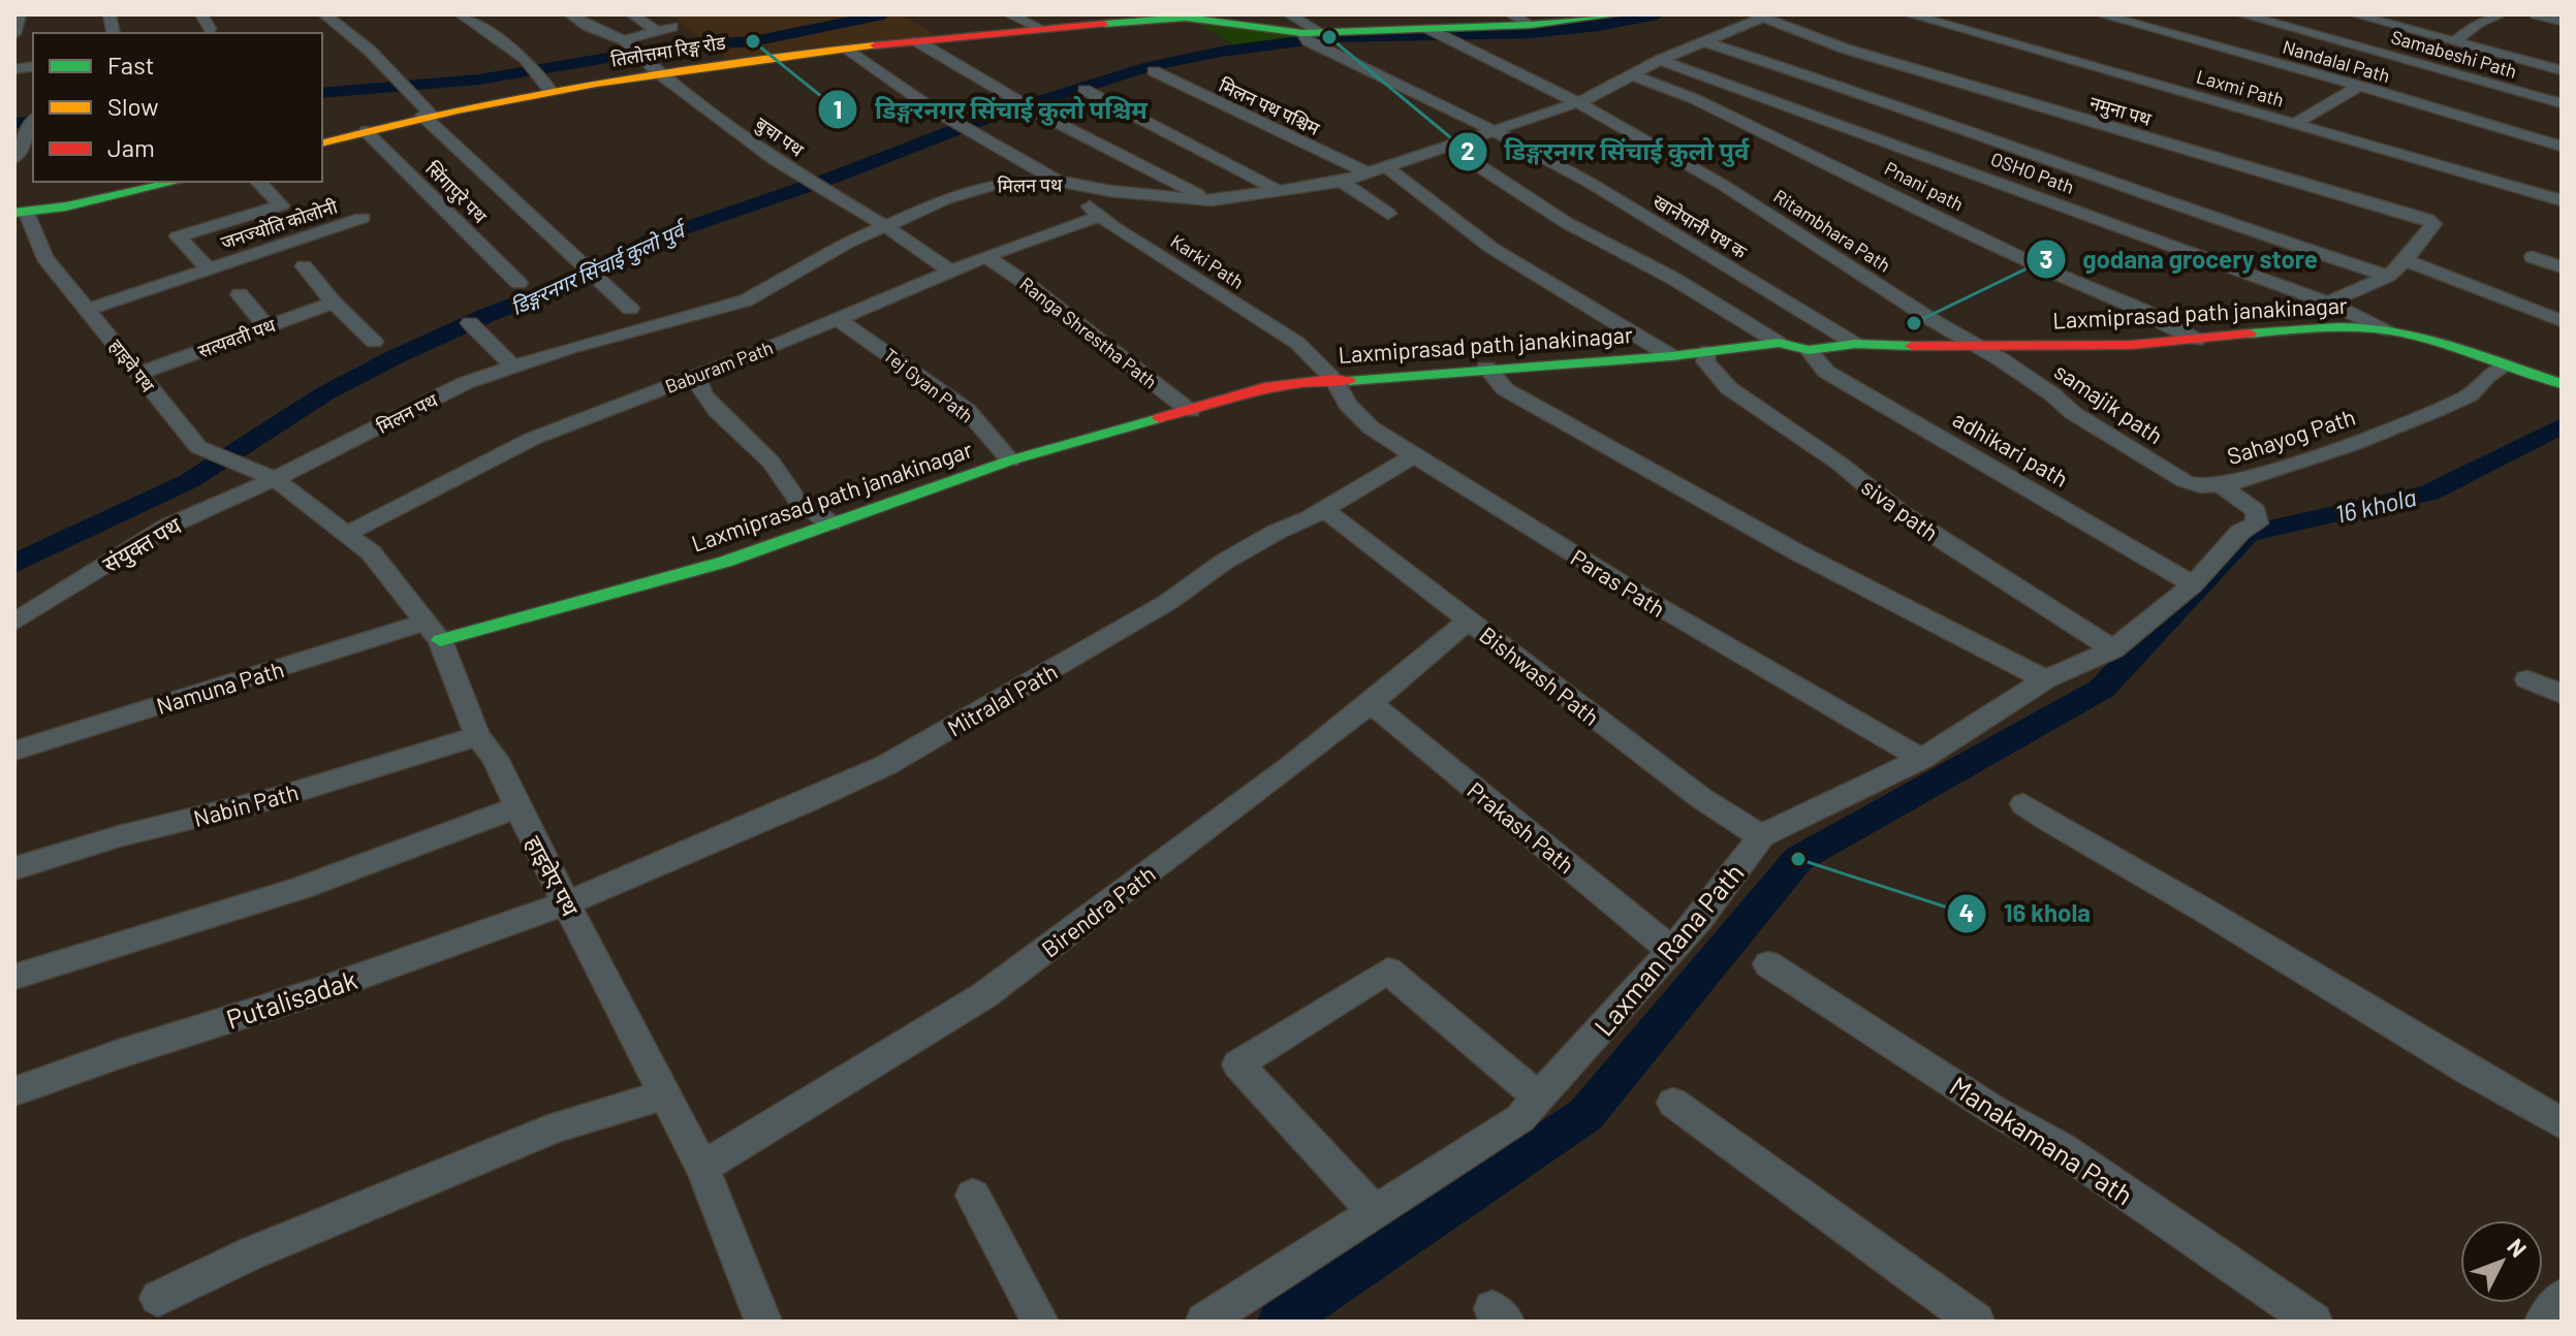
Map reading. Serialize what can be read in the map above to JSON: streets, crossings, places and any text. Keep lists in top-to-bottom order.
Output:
{
  "streets": {
    "street": [
      "तिलोत्तमा रिङ्ग रोड",
      "Samabeshi Path",
      "Nandalal Path",
      "Laxmi Path",
      "मिलन पथ पश्चिम",
      "नमुना पथ",
      "बुचा पथ",
      "OSHO Path",
      "मिलन पथ",
      "Pnani path",
      "सिंगापुरे पथ",
      "जनज्योति कोलोनी",
      "खानेपानी पथ क",
      "Ritambhara Path",
      "Karki Path",
      "Laxmiprasad path janakinagar",
      "Ranga Shrestha Path",
      "सत्यवती पथ",
      "हाइवे पथ",
      "Baburam Path",
      "Tej Gyan Path",
      "samajik path",
      "Sahayog Path",
      "adhikari path",
      "siva path",
      "संयुक्त पथ",
      "Paras Path",
      "Bishwash Path",
      "Namuna Path",
      "Mitralal Path",
      "Nabin Path",
      "Prakash Path",
      "हाइवेए पथ",
      "Birendra Path",
      "Laxman Rana Path",
      "Putalisadak",
      "Manakamana Path"
    ]
  },
  "crossings": [
    ["तिलोत्तमा रिङ्ग रोड", "बुचा पथ"],
    ["तिलोत्तमा रिङ्ग रोड", "सिंगापुरे पथ"],
    ["तिलोत्तमा रिङ्ग रोड", "खानेपानी पथ क"],
    ["तिलोत्तमा रिङ्ग रोड", "Ritambhara Path"],
    ["मिलन पथ पश्चिम", "मिलन पथ"],
    ["नमुना पथ", "मिलन पथ"],
    ["बुचा पथ", "मिलन पथ"],
    ["बुचा पथ", "Baburam Path"],
    ["OSHO Path", "मिलन पथ"],
    ["OSHO Path", "Laxmiprasad path janakinagar"],
    ["मिलन पथ", "Pnani path"],
    ["मिलन पथ", "खानेपानी पथ क"],
    ["मिलन पथ", "Ritambhara Path"],
    ["मिलन पथ", "Karki Path"],
    ["मिलन पथ", "हाइवे पथ"],
    ["मिलन पथ", "संयुक्त पथ"],
    ["मिलन पथ", "हाइवेए पथ"],
    ["Pnani path", "Laxmiprasad path janakinagar"],
    ["जनज्योति कोलोनी", "हाइवे पथ"],
    ["खानेपानी पथ क", "Laxmiprasad path janakinagar"],
    ["Ritambhara Path", "Laxmiprasad path janakinagar"],
    ["Ritambhara Path", "samajik path"],
    ["Karki Path", "Laxmiprasad path janakinagar"],
    ["Karki Path", "Baburam Path"],
    ["Karki Path", "Paras Path"],
    ["Laxmiprasad path janakinagar", "Ranga Shrestha Path"],
    ["Laxmiprasad path janakinagar", "Tej Gyan Path"],
    ["Laxmiprasad path janakinagar", "samajik path"],
    ["Laxmiprasad path janakinagar", "Sahayog Path"],
    ["Laxmiprasad path janakinagar", "adhikari path"],
    ["Laxmiprasad path janakinagar", "siva path"],
    ["Laxmiprasad path janakinagar", "Paras Path"],
    ["Laxmiprasad path janakinagar", "Namuna Path"],
    ["Laxmiprasad path janakinagar", "हाइवेए पथ"],
    ["Ranga Shrestha Path", "Baburam Path"],
    ["सत्यवती पथ", "हाइवे पथ"],
    ["हाइवे पथ", "संयुक्त पथ"],
    ["हाइवे पथ", "हाइवेए पथ"],
    ["Baburam Path", "Tej Gyan Path"],
    ["Baburam Path", "हाइवेए पथ"],
    ["samajik path", "Sahayog Path"],
    ["Sahayog Path", "adhikari path"],
    ["Sahayog Path", "Laxman Rana Path"],
    ["adhikari path", "Laxman Rana Path"],
    ["siva path", "Laxman Rana Path"],
    ["संयुक्त पथ", "हाइवेए पथ"],
    ["Paras Path", "Mitralal Path"],
    ["Paras Path", "Laxman Rana Path"],
    ["Bishwash Path", "Mitralal Path"],
    ["Bishwash Path", "Birendra Path"],
    ["Bishwash Path", "Laxman Rana Path"],
    ["Namuna Path", "हाइवेए पथ"],
    ["Mitralal Path", "हाइवेए पथ"],
    ["Mitralal Path", "Putalisadak"],
    ["Nabin Path", "हाइवेए पथ"],
    ["Prakash Path", "Birendra Path"],
    ["Prakash Path", "Laxman Rana Path"],
    ["हाइवेए पथ", "Birendra Path"],
    ["हाइवेए पथ", "Putalisadak"]
  ],
  "water": ["डिङ्गरनगर सिंचाई कुलो पुर्व", "16 khola"],
  "places": [
    "डिङ्गरनगर सिंचाई कुलो पुर्व",
    "डिङ्गरनगर सिंचाई कुलो पश्चिम",
    "godana grocery store",
    "16 khola"
  ],
  "legend": ["Fast", "Slow", "Jam"],
  "north": "top right"
}
